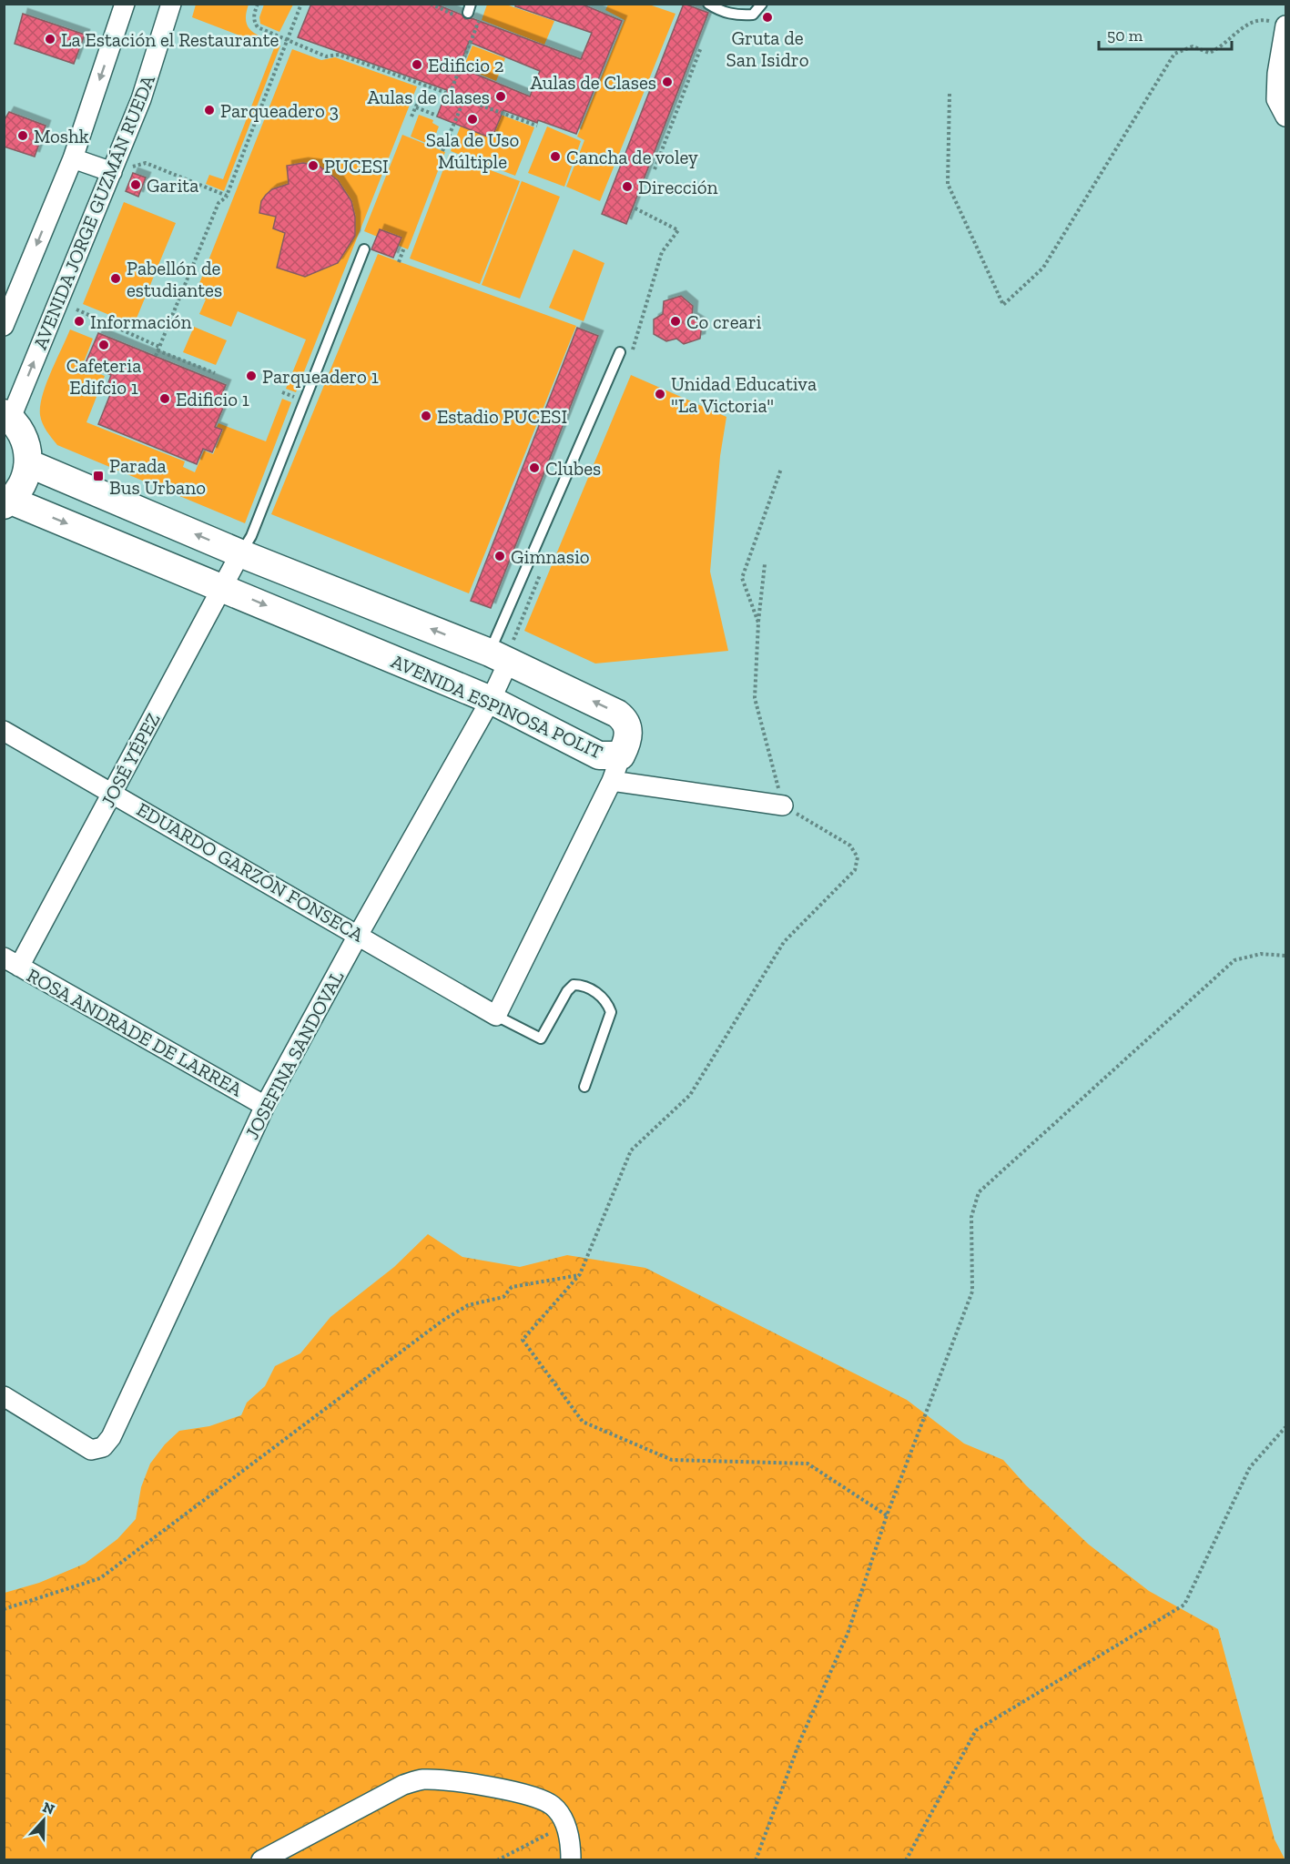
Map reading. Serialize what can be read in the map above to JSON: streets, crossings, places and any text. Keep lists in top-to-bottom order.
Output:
{
  "streets": {
    "street": [
      "AVENIDA JORGE GUZMÁN RUEDA",
      "AVENIDA ESPINOSA POLIT",
      "JOSÉ YÉPEZ",
      "EDUARDO GARZÓN FONSECA",
      "ROSA ANDRADE DE LARREA",
      "JOSEFINA SANDOVAL"
    ]
  },
  "crossings": [
    ["AVENIDA ESPINOSA POLIT", "JOSÉ YÉPEZ"],
    ["AVENIDA ESPINOSA POLIT", "JOSEFINA SANDOVAL"],
    ["JOSÉ YÉPEZ", "EDUARDO GARZÓN FONSECA"],
    ["JOSÉ YÉPEZ", "ROSA ANDRADE DE LARREA"],
    ["EDUARDO GARZÓN FONSECA", "JOSEFINA SANDOVAL"],
    ["ROSA ANDRADE DE LARREA", "JOSEFINA SANDOVAL"]
  ],
  "places": {
    "other": [
      "Gruta de San Isidro",
      "La Estación el Restaurante",
      "Edificio 2",
      "Aulas de Clases",
      "Aulas de clases",
      "Parqueadero 3",
      "Sala de Uso Múltiple",
      "Moshk",
      "Cancha de voley",
      "PUCESI",
      "Garita",
      "Dirección",
      "Pabellón de estudiantes",
      "Información",
      "Co creari",
      "Cafeteria Edifcio 1",
      "Parqueadero 1",
      "Unidad Educativa \"La Victoria\"",
      "Edificio 1",
      "Estadio PUCESI",
      "Clubes",
      "Gimnasio"
    ],
    "transit": ["Parada Bus Urbano"]
  },
  "scale_bar": "50 m",
  "north": "top"
}
